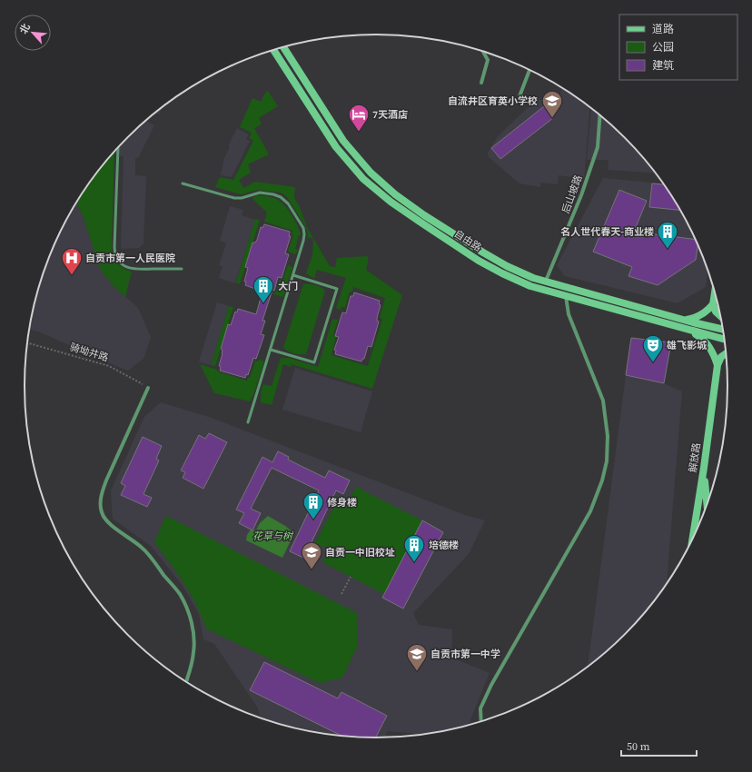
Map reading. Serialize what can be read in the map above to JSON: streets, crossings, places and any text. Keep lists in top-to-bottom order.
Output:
{
  "streets": {
    "main road": ["自由路", "解放路"],
    "street": ["后山坡路"],
    "path": ["骑坳井路"]
  },
  "crossings": [
    ["后山坡路", "自由路"]
  ],
  "parks": ["花草与树"],
  "places": {
    "school or university": ["自流井区育英小学校", "自贡一中旧校址", "自贡市第一中学"],
    "hotel": ["7天酒店"],
    "building": [
      "名人世代春天-商业楼",
      "大门",
      "修身楼",
      "培德楼"
    ],
    "hospital": ["自贡市第一人民医院"],
    "theatre": ["雄飞影城"]
  },
  "legend": ["道路", "公园", "建筑"],
  "scale_bar": "50 m",
  "north": "top left"
}
